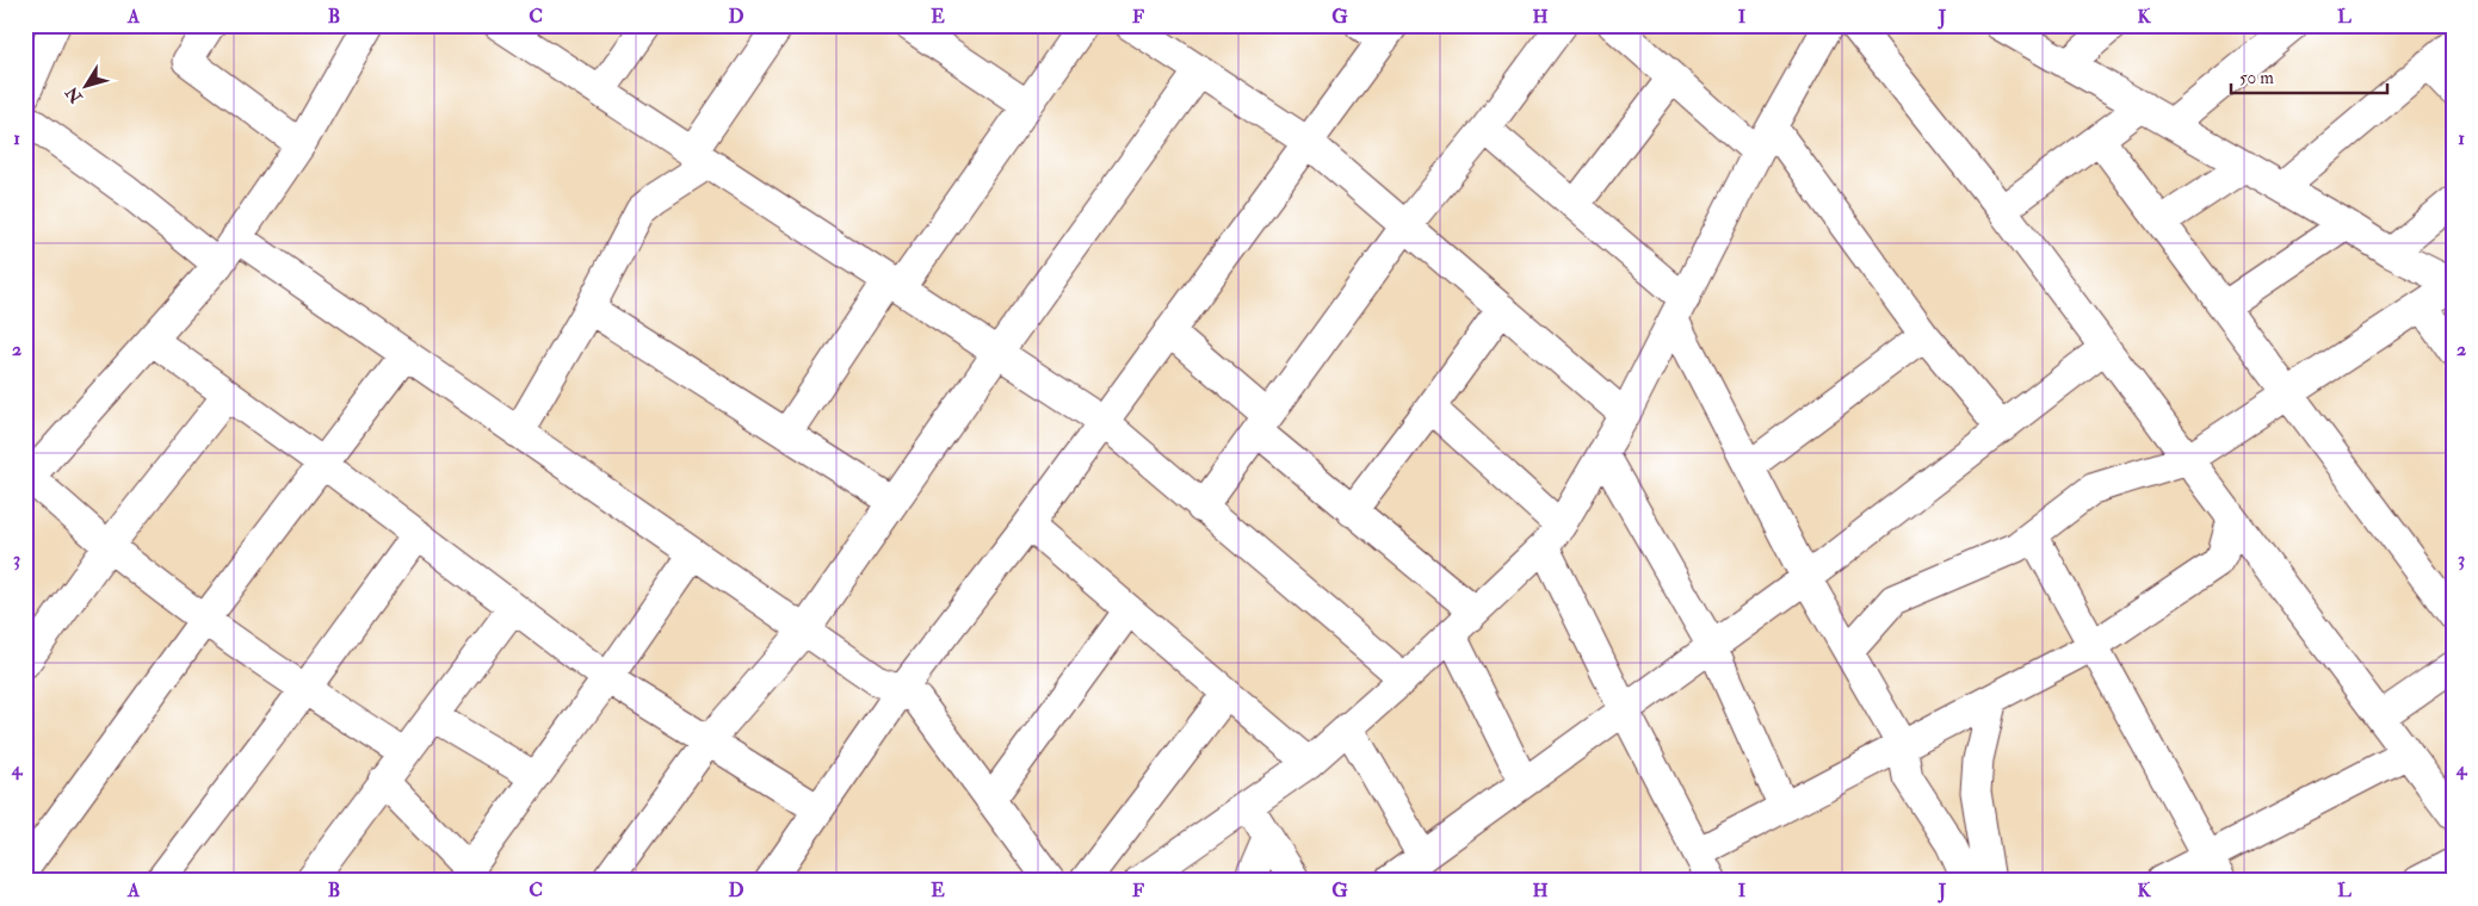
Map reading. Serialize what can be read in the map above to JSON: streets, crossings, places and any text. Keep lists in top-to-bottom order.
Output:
{
  "scale_bar": "50 m",
  "north": "bottom left",
  "grid": {
    "columns": [
      "A",
      "B",
      "C",
      "D",
      "E",
      "F",
      "G",
      "H",
      "I",
      "J",
      "K",
      "L"
    ],
    "rows": [
      "1",
      "2",
      "3",
      "4"
    ]
  }
}
